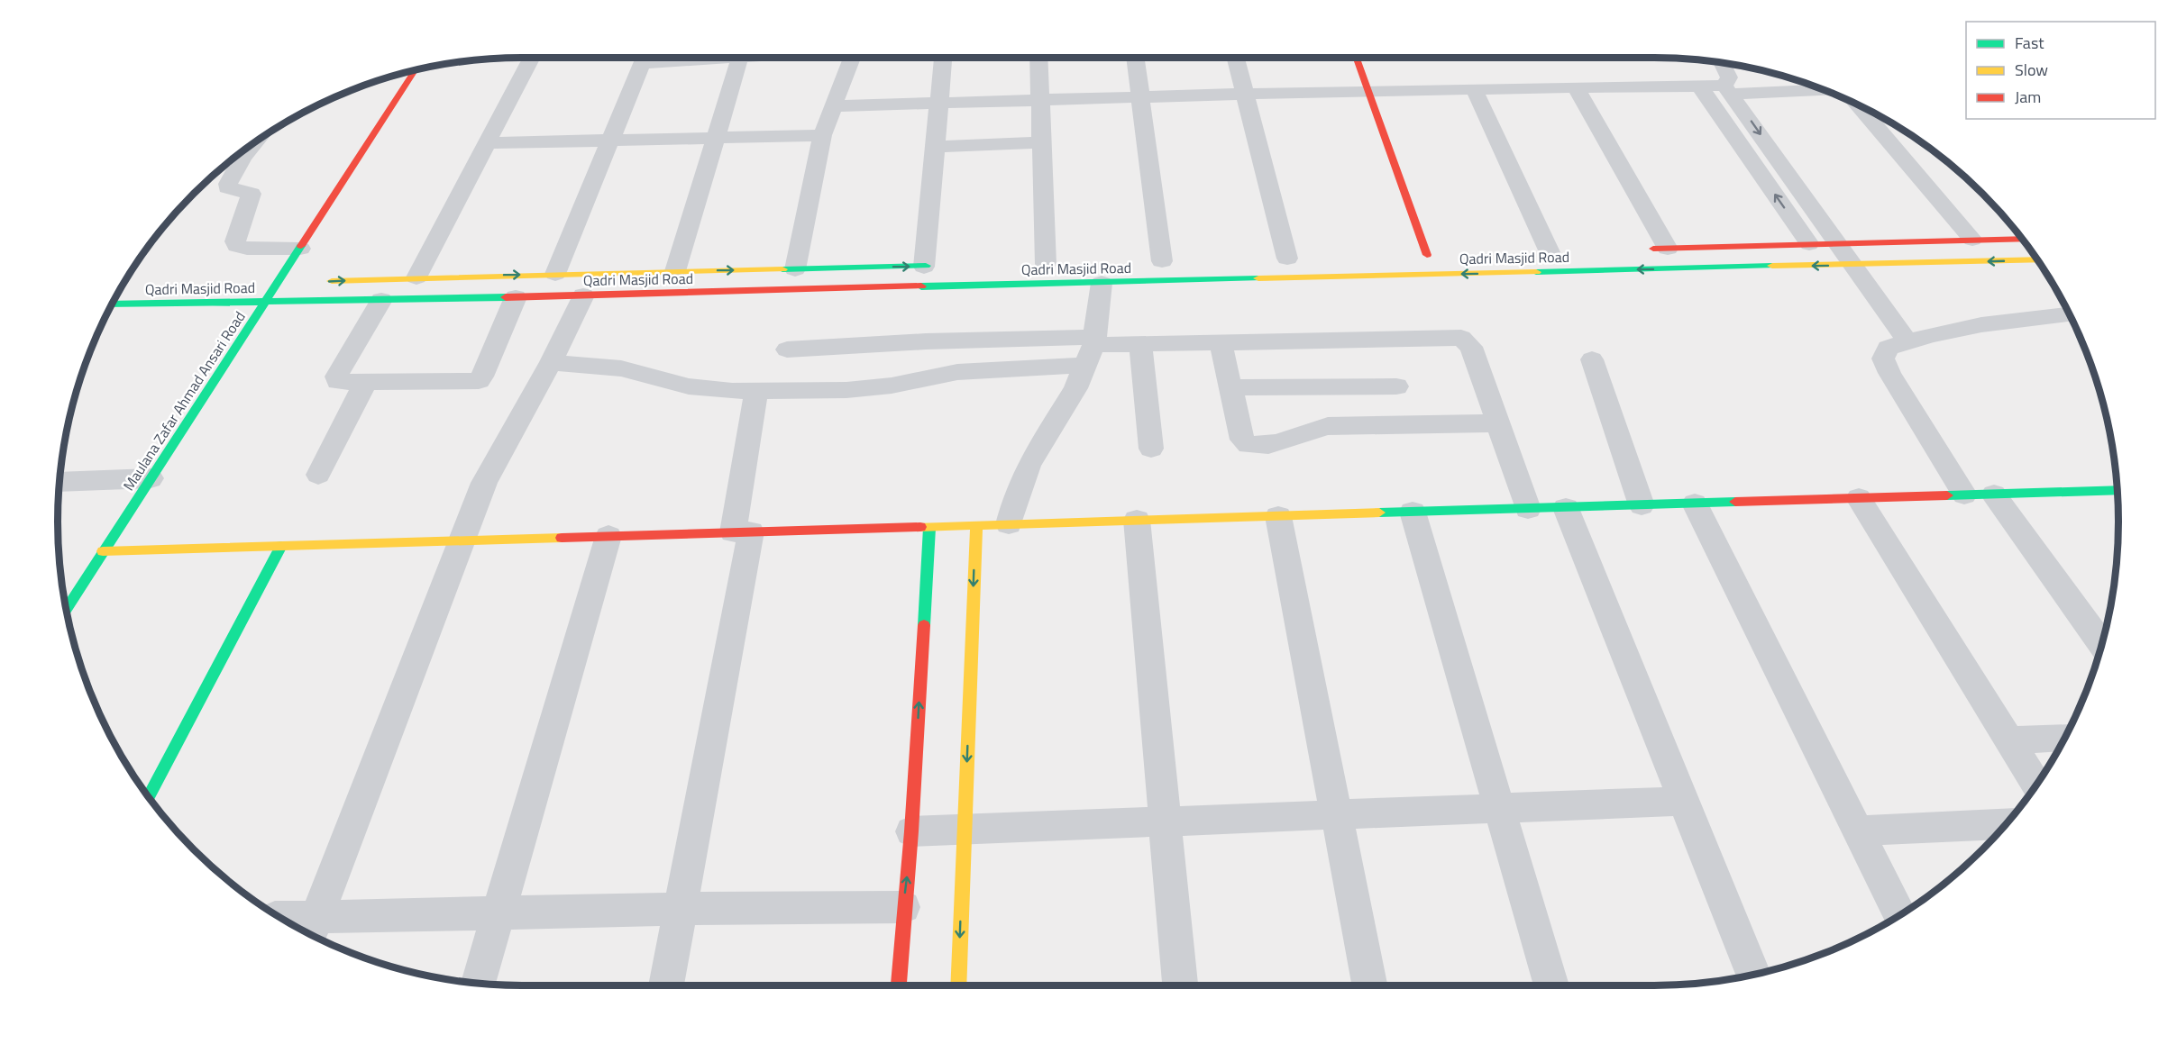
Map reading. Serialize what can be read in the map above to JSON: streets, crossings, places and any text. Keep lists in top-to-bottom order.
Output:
{
  "streets": {
    "street": ["Qadri Masjid Road", "Maulana Zafar Ahmad Ansari Road"]
  },
  "crossings": [
    ["Qadri Masjid Road", "Maulana Zafar Ahmad Ansari Road"]
  ],
  "legend": ["Fast", "Slow", "Jam"]
}
